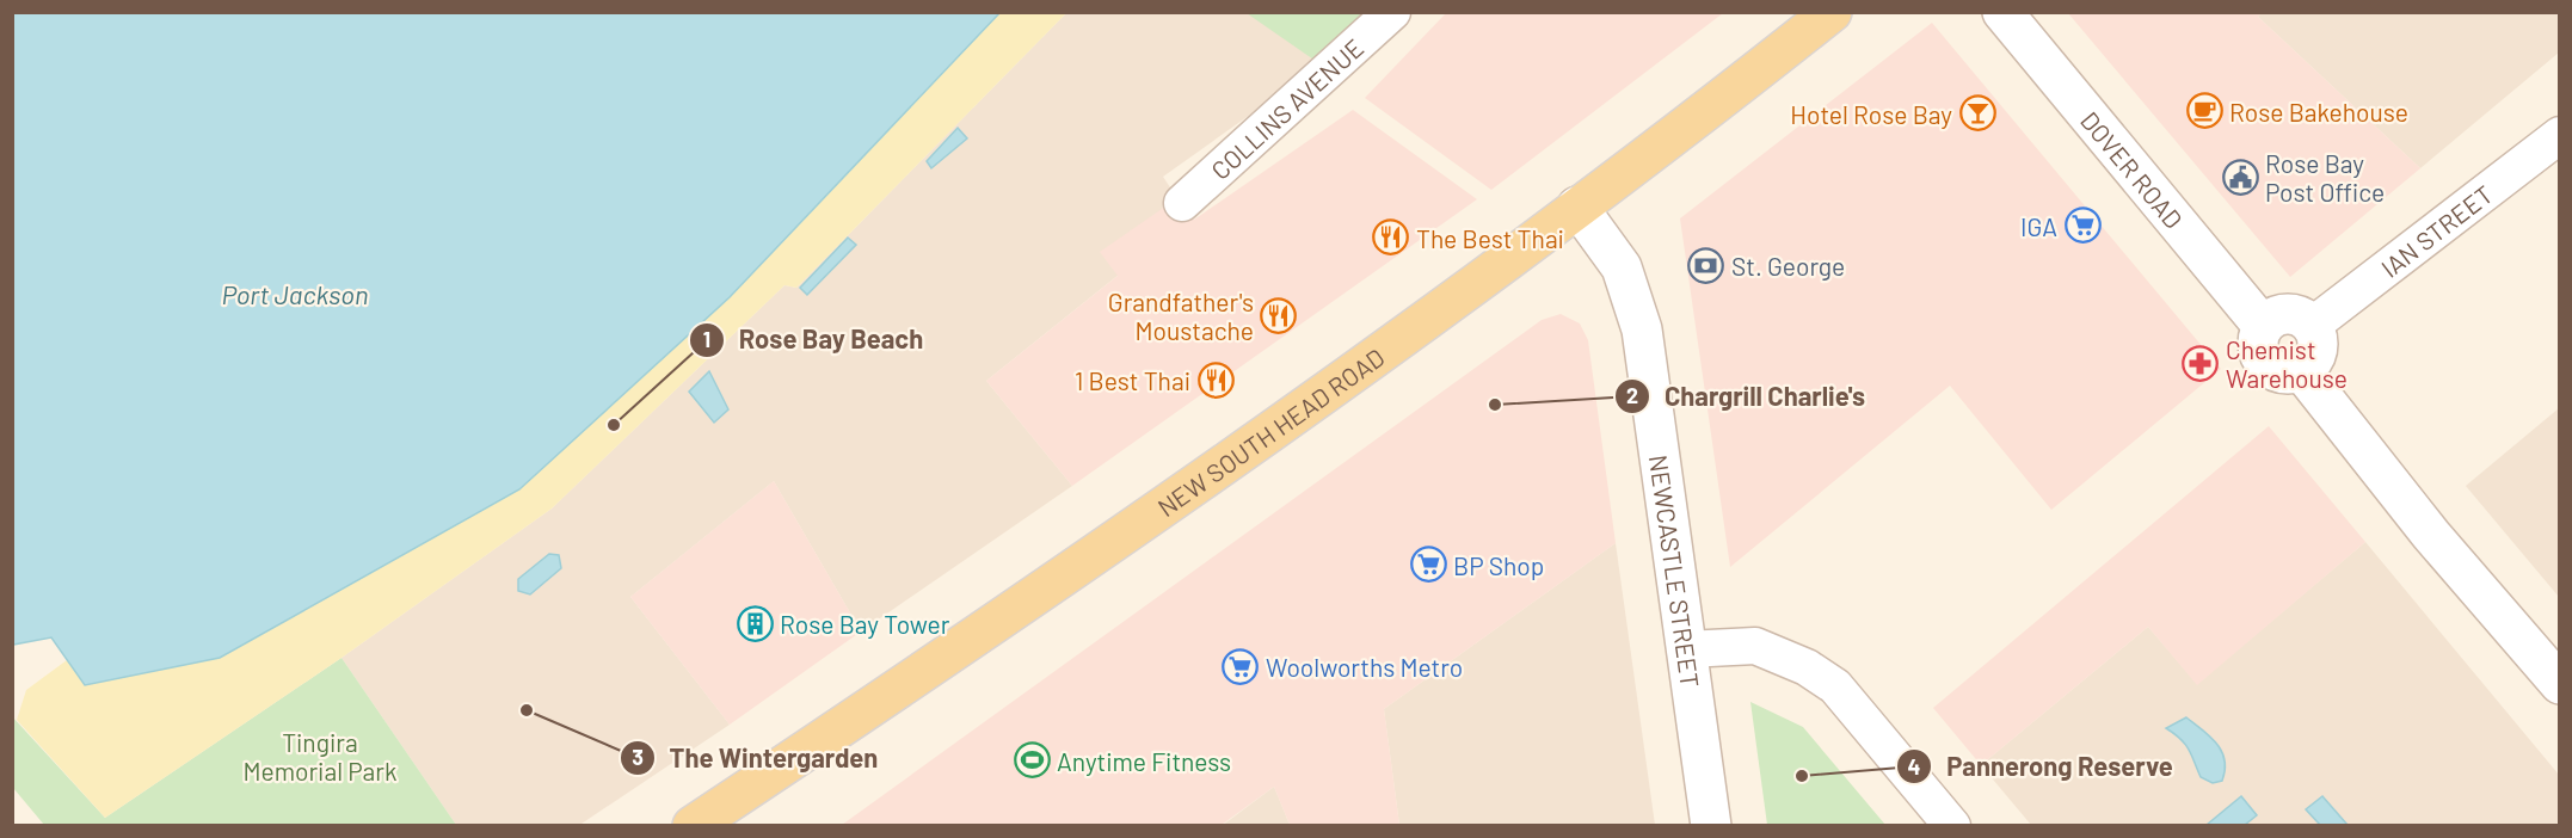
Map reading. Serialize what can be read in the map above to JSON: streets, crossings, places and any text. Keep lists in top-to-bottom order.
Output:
{
  "streets": {
    "main road": ["NEW SOUTH HEAD ROAD"],
    "street": [
      "COLLINS AVENUE",
      "DOVER ROAD",
      "IAN STREET",
      "NEWCASTLE STREET"
    ]
  },
  "crossings": [
    ["DOVER ROAD", "IAN STREET"],
    ["NEW SOUTH HEAD ROAD", "NEWCASTLE STREET"]
  ],
  "water": ["Port Jackson"],
  "parks": ["Tingira Memorial Park"],
  "places": {
    "cafe": ["Rose Bakehouse"],
    "bar": ["Hotel Rose Bay"],
    "public building": ["Rose Bay Post Office"],
    "supermarket": ["IGA", "BP Shop", "Woolworths Metro"],
    "restaurant": ["The Best Thai", "Grandfather's Moustache", "1 Best Thai"],
    "bank": ["St. George"],
    "pharmacy": ["Chemist Warehouse"],
    "other": [
      "Chargrill Charlie's",
      "Rose Bay Beach",
      "The Wintergarden",
      "Pannerong Reserve"
    ],
    "building": ["Rose Bay Tower"],
    "sports": ["Anytime Fitness"]
  }
}
